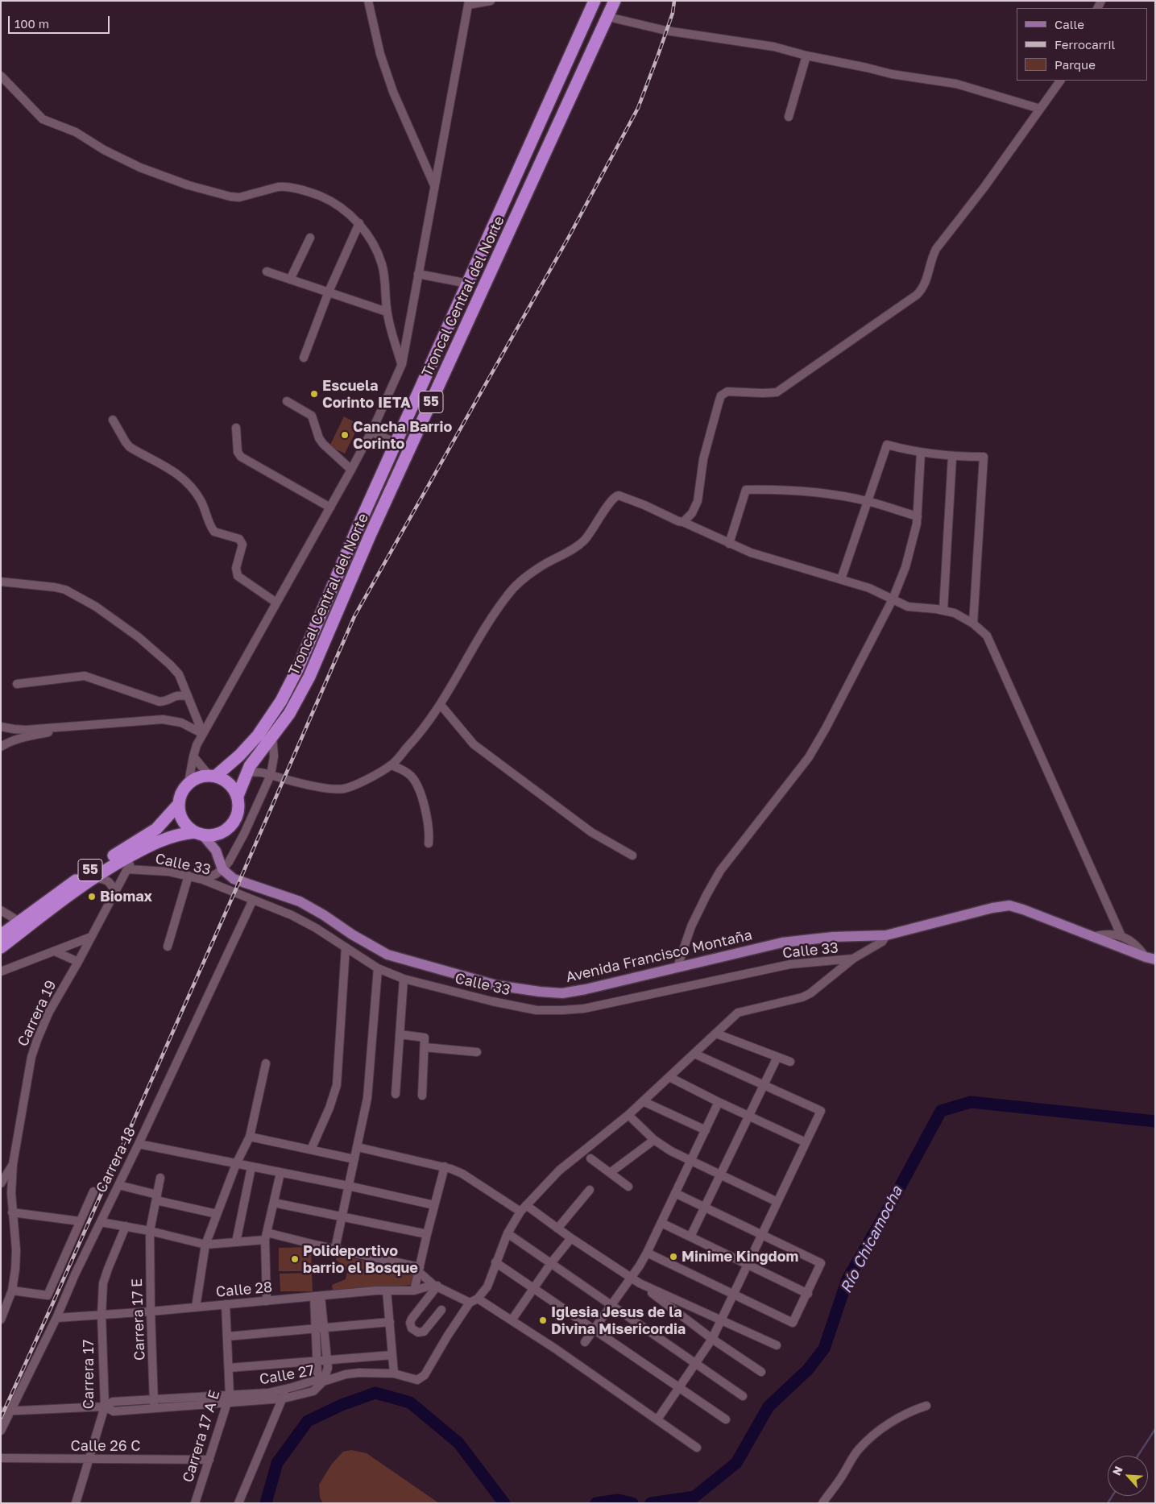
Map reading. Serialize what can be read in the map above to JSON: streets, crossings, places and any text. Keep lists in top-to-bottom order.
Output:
{
  "streets": {
    "highway": ["Troncal Central del Norte", "55"],
    "main road": ["Avenida Francisco Montaña"],
    "street": [
      "Calle 33",
      "Carrera 19",
      "Carrera 18",
      "Calle 28",
      "Carrera 17 E",
      "Carrera 17",
      "Calle 27",
      "Carrera 17 A E",
      "Calle 26 C"
    ]
  },
  "crossings": [
    ["Troncal Central del Norte", "55"],
    ["55", "Carrera 19"],
    ["Calle 33", "Carrera 19"],
    ["Calle 33", "Carrera 18"],
    ["Carrera 18", "Calle 28"],
    ["Carrera 18", "Calle 27"],
    ["Calle 28", "Carrera 17 E"],
    ["Calle 28", "Carrera 17"],
    ["Calle 28", "Carrera 17 A E"],
    ["Carrera 17 E", "Calle 27"],
    ["Carrera 17", "Calle 27"],
    ["Carrera 17", "Calle 26 C"],
    ["Calle 27", "Carrera 17 A E"],
    ["Carrera 17 A E", "Calle 26 C"]
  ],
  "water": ["Río Chicamocha"],
  "places": [
    "Escuela Corinto IETA",
    "Cancha Barrio Corinto",
    "Biomax",
    "Minime Kingdom",
    "Polideportivo barrio el Bosque",
    "Iglesia Jesus de la Divina Misericordia"
  ],
  "legend": ["Calle", "Ferrocarril", "Parque"],
  "scale_bar": "100 m",
  "north": "top left"
}
